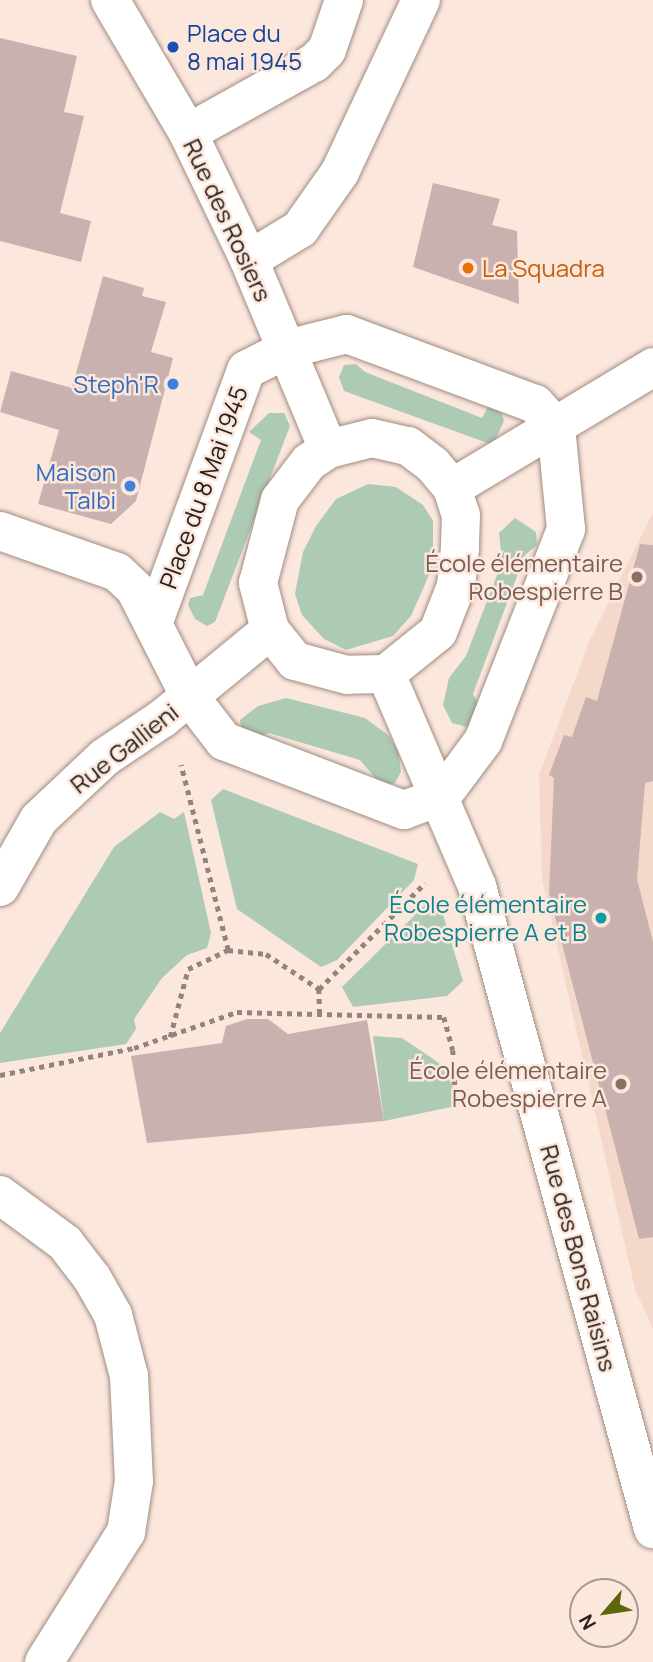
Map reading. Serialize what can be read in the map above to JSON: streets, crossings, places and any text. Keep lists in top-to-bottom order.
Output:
{
  "streets": {
    "street": [
      "Rue des Rosiers",
      "Place du 8 Mai 1945",
      "Rue Gallieni",
      "Rue des Bons Raisins"
    ]
  },
  "crossings": [
    ["Rue des Rosiers", "Place du 8 Mai 1945"],
    ["Rue des Rosiers", "Rue Gallieni"],
    ["Rue des Rosiers", "Rue des Bons Raisins"],
    ["Place du 8 Mai 1945", "Rue Gallieni"],
    ["Place du 8 Mai 1945", "Rue des Bons Raisins"],
    ["Rue Gallieni", "Rue des Bons Raisins"]
  ],
  "places": [
    "Place du 8 mai 1945",
    "La Squadra",
    "Steph'R",
    "Maison Talbi",
    "École élémentaire Robespierre B",
    "École élémentaire Robespierre A et B",
    "École élémentaire Robespierre A"
  ],
  "north": "bottom left"
}
